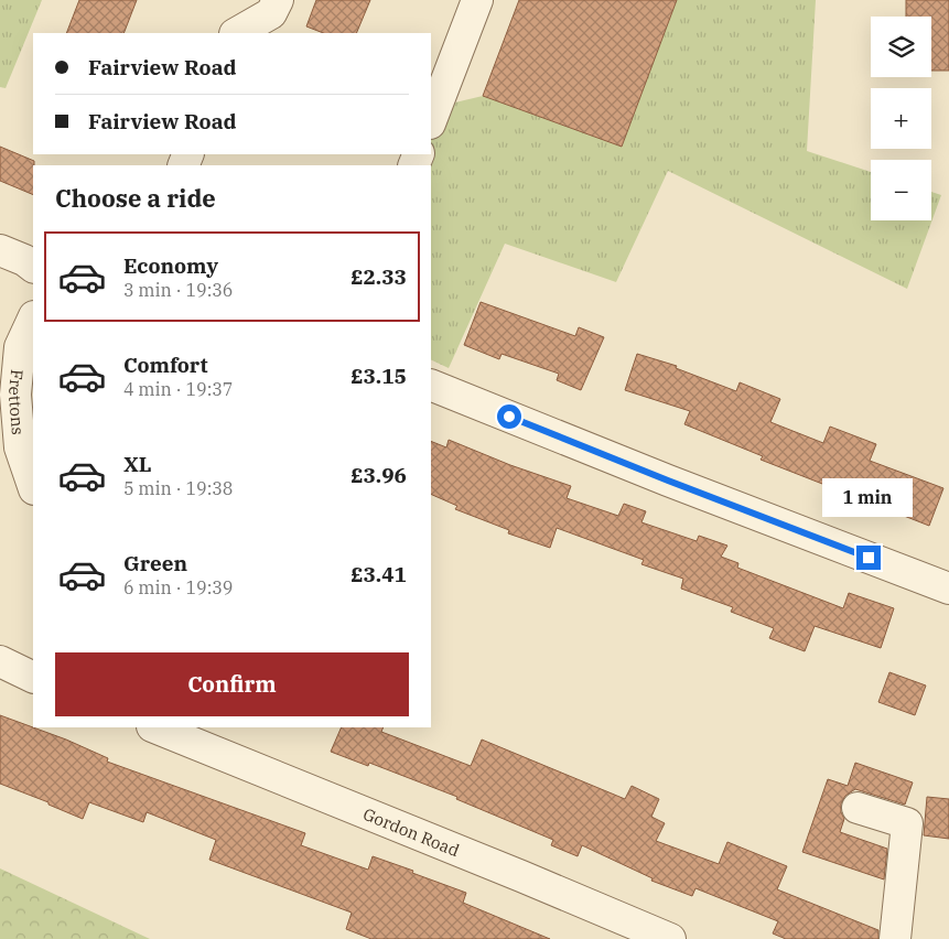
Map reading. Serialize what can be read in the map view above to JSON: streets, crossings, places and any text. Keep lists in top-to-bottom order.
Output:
{
  "streets": {
    "street": ["Frettons", "Gordon Road"]
  },
  "page": {
    "map_buttons": ["+", "−"],
    "banner": ["Fairview Road", "Fairview Road"],
    "heading": "Choose a ride",
    "list": [
      {
        "name": "Economy",
        "note": "3 min · 19:36",
        "value": "£2.33"
      },
      {
        "name": "Comfort",
        "note": "4 min · 19:37",
        "value": "£3.15"
      },
      {
        "name": "XL",
        "note": "5 min · 19:38",
        "value": "£3.96"
      },
      {
        "name": "Green",
        "note": "6 min · 19:39",
        "value": "£3.41"
      }
    ],
    "bubble": "1 min",
    "buttons": "Confirm"
  }
}
